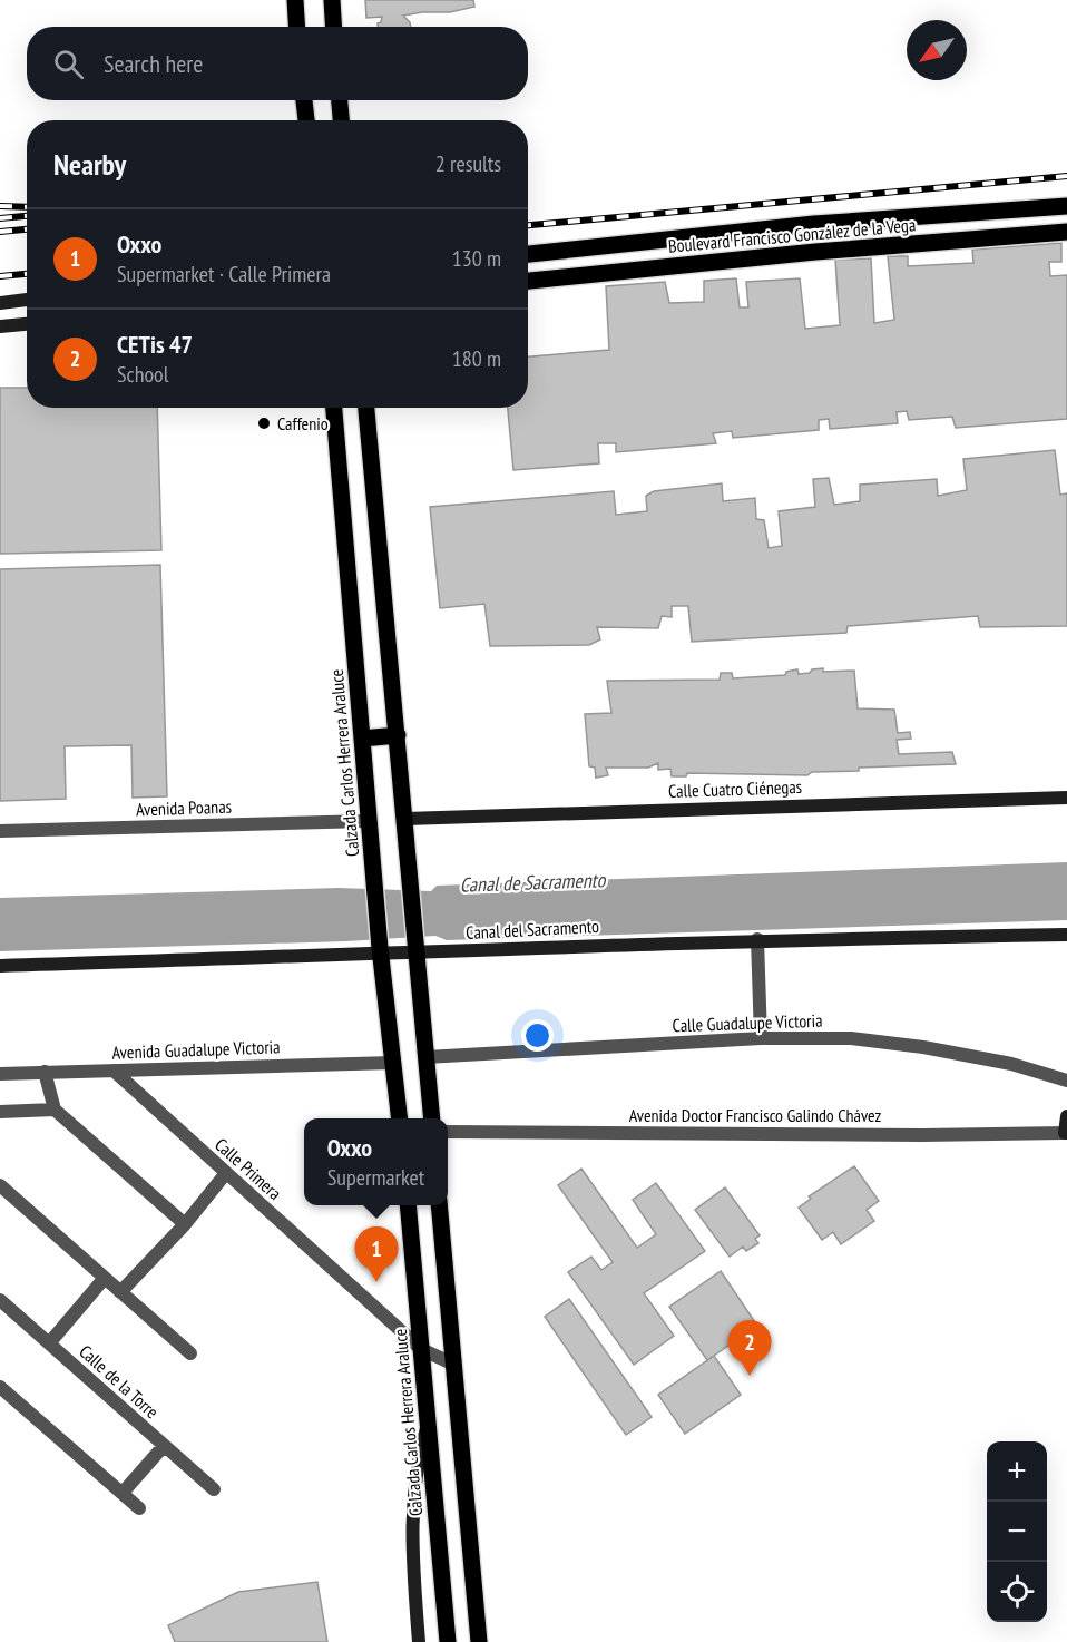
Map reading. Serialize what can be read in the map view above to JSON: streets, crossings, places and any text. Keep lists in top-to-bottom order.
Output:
{
  "streets": {
    "main road": ["Boulevard Francisco González de la Vega", "Calzada Carlos Herrera Araluce"],
    "street": [
      "Calle Cuatro Ciénegas",
      "Avenida Poanas",
      "Canal del Sacramento",
      "Calle Guadalupe Victoria",
      "Avenida Guadalupe Victoria",
      "Avenida Doctor Francisco Galindo Chávez",
      "Calle Primera",
      "Calle de la Torre"
    ]
  },
  "crossings": [
    ["Calzada Carlos Herrera Araluce", "Avenida Poanas"],
    ["Calzada Carlos Herrera Araluce", "Canal del Sacramento"],
    ["Calzada Carlos Herrera Araluce", "Avenida Guadalupe Victoria"],
    ["Calzada Carlos Herrera Araluce", "Calle Primera"],
    ["Avenida Guadalupe Victoria", "Calle Primera"]
  ],
  "water": ["Canal de Sacramento"],
  "places": ["Caffenio"],
  "north": "bottom left",
  "page": {
    "search": "Search here",
    "heading": ["Nearby", "2 results"],
    "list": [
      {
        "mark": "1",
        "name": "Oxxo",
        "note": "Supermarket · Calle Primera",
        "value": "130 m"
      },
      {
        "mark": "2",
        "name": "CETis 47",
        "note": "School",
        "value": "180 m"
      }
    ],
    "popup": ["Oxxo", "Supermarket"],
    "pins": ["1", "2"],
    "map_buttons": ["+", "−"]
  }
}
